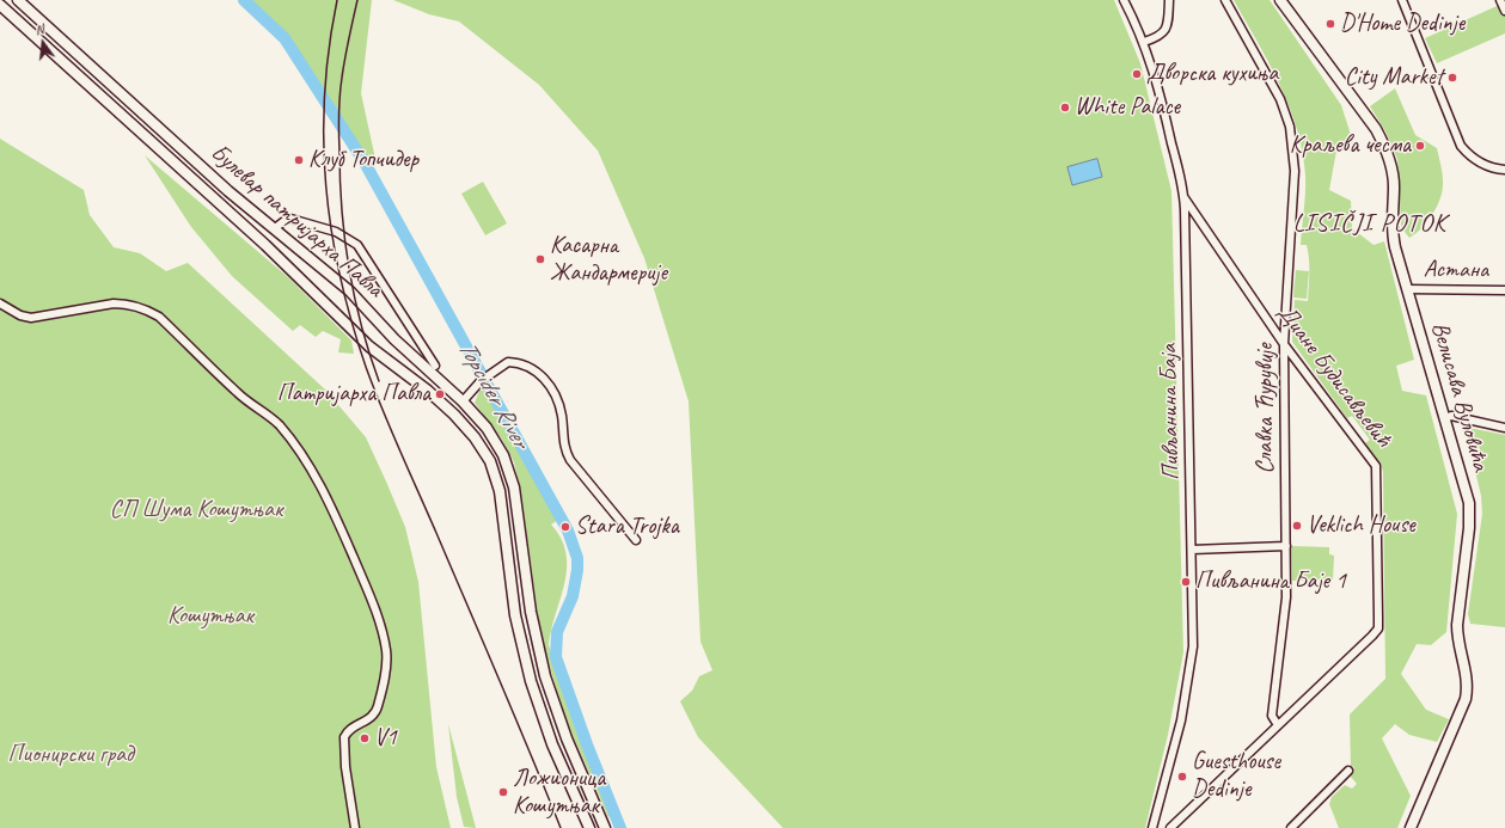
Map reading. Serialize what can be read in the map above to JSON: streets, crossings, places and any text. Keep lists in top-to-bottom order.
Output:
{
  "streets": {
    "main road": ["Булевар патријарха Павла", "Велисава Вуловића"],
    "street": [
      "Астана",
      "Диане Будисављевић",
      "Славка Ћурувије",
      "Пивљанина Баја"
    ]
  },
  "crossings": [
    ["Астана", "Велисава Вуловића"],
    ["Диане Будисављевић", "Славка Ћурувије"],
    ["Диане Будисављевић", "Пивљанина Баја"]
  ],
  "districts": ["LISIČJI POTOK"],
  "water": ["Topcider River"],
  "parks": ["СП Шума Кошутњак", "Кошутњак", "Пионирски град"],
  "places": [
    "D'Home Dedinje",
    "Дворска кухиња",
    "City Market",
    "White Palace",
    "Краљева чесма",
    "Клуб Топчидер",
    "Касарна Жандармерије",
    "Патријарха Павла",
    "Veklich House",
    "Stara Trojka",
    "Пивљанина Баје 1",
    "V1",
    "Guesthouse Dedinje",
    "Ложионица Кошутњак"
  ],
  "north": "top"
}
